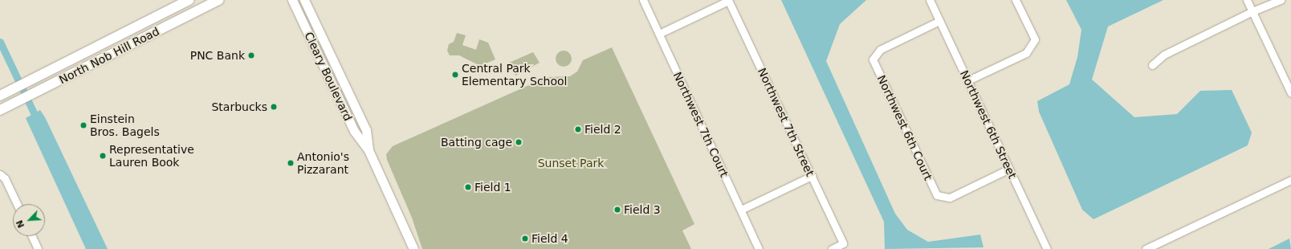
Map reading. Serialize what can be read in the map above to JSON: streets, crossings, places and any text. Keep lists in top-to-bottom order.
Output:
{
  "streets": {
    "main road": ["North Nob Hill Road"],
    "street": [
      "Cleary Boulevard",
      "Northwest 7th Street",
      "Northwest 7th Court",
      "Northwest 6th Street",
      "Northwest 6th Court"
    ]
  },
  "crossings": [
    ["Northwest 6th Street", "Northwest 6th Court"]
  ],
  "parks": ["Sunset Park"],
  "places": [
    "PNC Bank",
    "Central Park Elementary School",
    "Starbucks",
    "Einstein Bros. Bagels",
    "Field 2",
    "Batting cage",
    "Representative Lauren Book",
    "Antonio's Pizzarant",
    "Field 1",
    "Field 3",
    "Field 4"
  ],
  "north": "bottom left"
}
